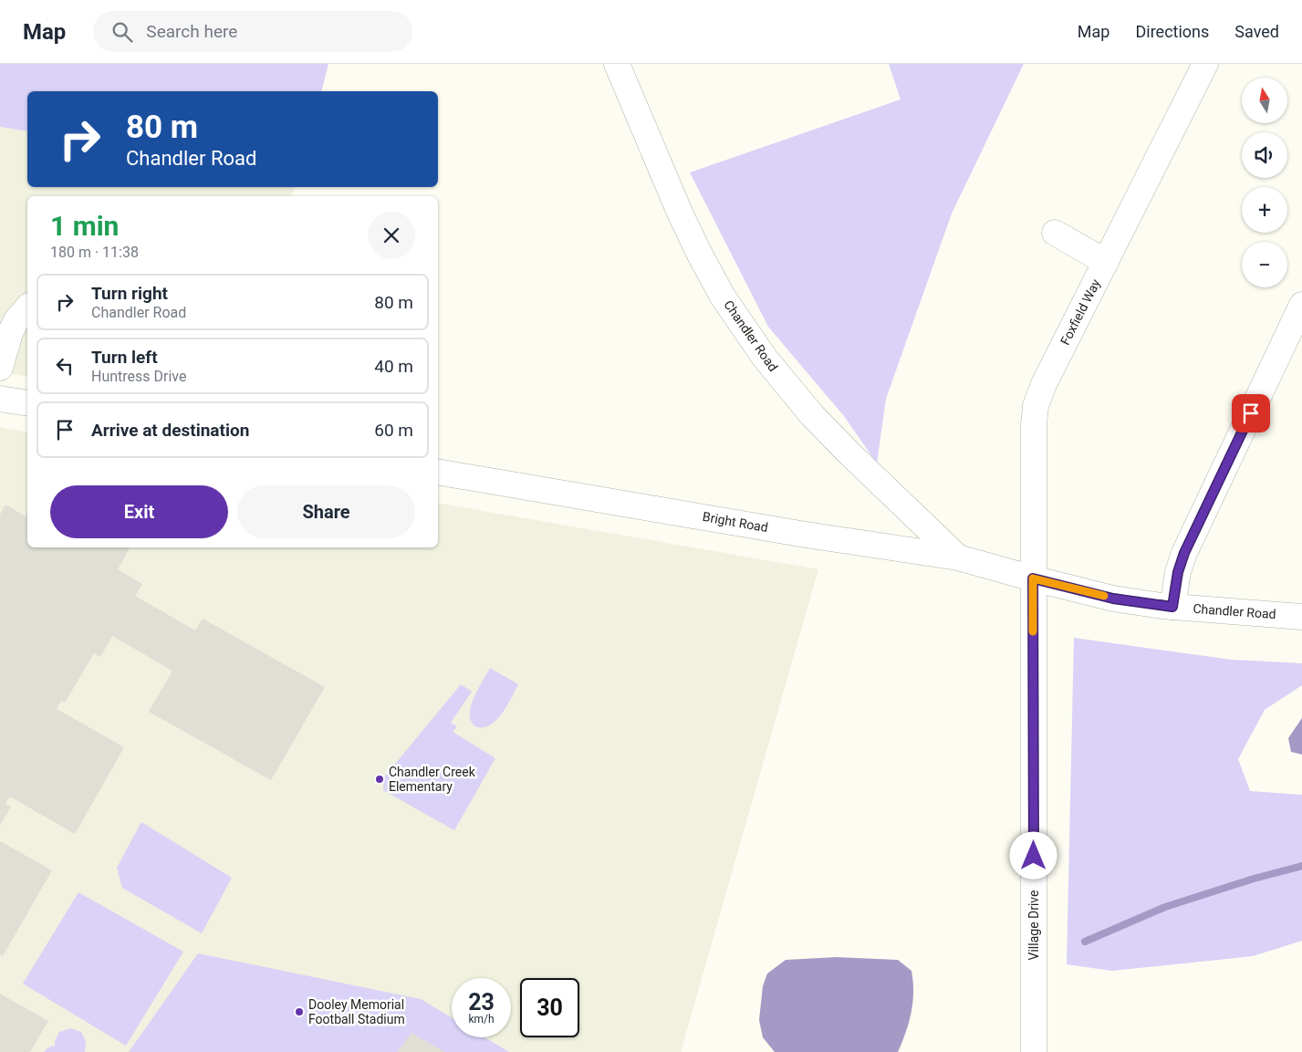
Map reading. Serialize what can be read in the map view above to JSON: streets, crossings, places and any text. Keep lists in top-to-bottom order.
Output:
{
  "streets": {
    "street": [
      "Foxfield Way",
      "Chandler Road",
      "Bright Road",
      "Village Drive"
    ]
  },
  "crossings": [
    ["Foxfield Way", "Chandler Road"],
    ["Foxfield Way", "Bright Road"],
    ["Foxfield Way", "Village Drive"],
    ["Chandler Road", "Bright Road"],
    ["Chandler Road", "Village Drive"],
    ["Bright Road", "Village Drive"]
  ],
  "places": ["Chandler Creek Elementary", "Dooley Memorial Football Stadium"],
  "north": "top",
  "page": {
    "header": "Map",
    "search": "Search here",
    "nav": ["Map", "Directions", "Saved"],
    "map_buttons": ["+", "−"],
    "turn": ["80 m", "Chandler Road"],
    "heading": ["1 min", "180 m · 11:38"],
    "list": [
      {
        "name": "Turn right",
        "note": "Chandler Road",
        "value": "80 m"
      },
      {
        "name": "Turn left",
        "note": "Huntress Drive",
        "value": "40 m"
      },
      {
        "name": "Arrive at destination",
        "value": "60 m"
      }
    ],
    "buttons": ["Exit", "Share"],
    "speed": "23 km/h",
    "limit": "30"
  }
}
